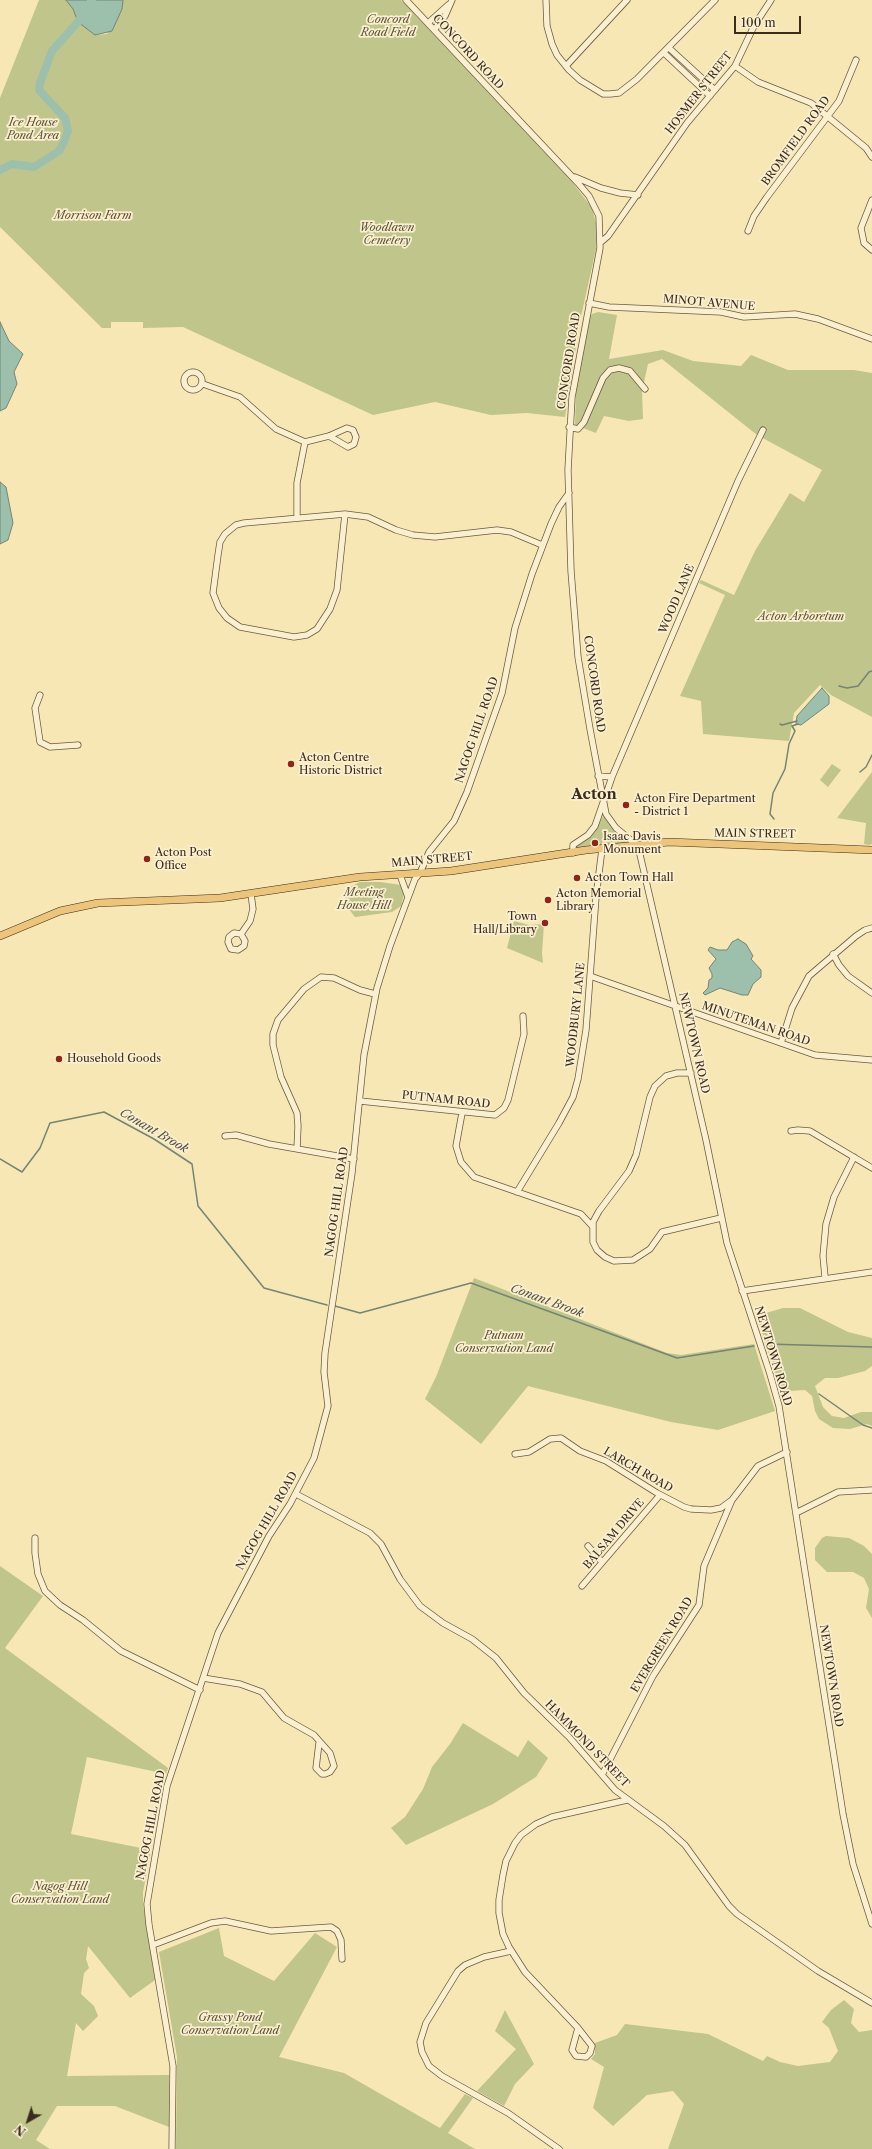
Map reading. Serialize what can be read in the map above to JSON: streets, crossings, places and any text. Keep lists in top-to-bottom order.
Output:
{
  "streets": {
    "main road": ["MAIN STREET"],
    "street": [
      "CONCORD ROAD",
      "HOSMER STREET",
      "BROMFIELD ROAD",
      "MINOT AVENUE",
      "WOOD LANE",
      "NAGOG HILL ROAD",
      "WOODBURY LANE",
      "MINUTEMAN ROAD",
      "NEWTOWN ROAD",
      "PUTNAM ROAD",
      "LARCH ROAD",
      "BALSAM DRIVE",
      "EVERGREEN ROAD",
      "HAMMOND STREET"
    ]
  },
  "crossings": [
    ["CONCORD ROAD", "HOSMER STREET"],
    ["CONCORD ROAD", "MINOT AVENUE"],
    ["CONCORD ROAD", "WOOD LANE"],
    ["CONCORD ROAD", "NAGOG HILL ROAD"],
    ["CONCORD ROAD", "MAIN STREET"],
    ["CONCORD ROAD", "NEWTOWN ROAD"],
    ["NAGOG HILL ROAD", "MAIN STREET"],
    ["NAGOG HILL ROAD", "PUTNAM ROAD"],
    ["NAGOG HILL ROAD", "HAMMOND STREET"],
    ["MAIN STREET", "WOODBURY LANE"],
    ["MAIN STREET", "NEWTOWN ROAD"],
    ["WOODBURY LANE", "MINUTEMAN ROAD"],
    ["MINUTEMAN ROAD", "NEWTOWN ROAD"],
    ["NEWTOWN ROAD", "EVERGREEN ROAD"],
    ["LARCH ROAD", "BALSAM DRIVE"],
    ["LARCH ROAD", "EVERGREEN ROAD"],
    ["EVERGREEN ROAD", "HAMMOND STREET"]
  ],
  "districts": ["Acton"],
  "water": ["Conant Brook"],
  "parks": [
    "Concord Road Field",
    "Ice House Pond Area",
    "Morrison Farm",
    "Woodlawn Cemetery",
    "Acton Arboretum",
    "Meeting House Hill",
    "Putnam Conservation Land",
    "Nagog Hill Conservation Land",
    "Grassy Pond Conservation Land"
  ],
  "places": [
    "Acton Centre Historic District",
    "Acton Fire Department - District 1",
    "Isaac Davis Monument",
    "Acton Post Office",
    "Acton Town Hall",
    "Acton Memorial Library",
    "Town Hall/Library",
    "Household Goods"
  ],
  "scale_bar": "100 m",
  "north": "bottom left"
}
